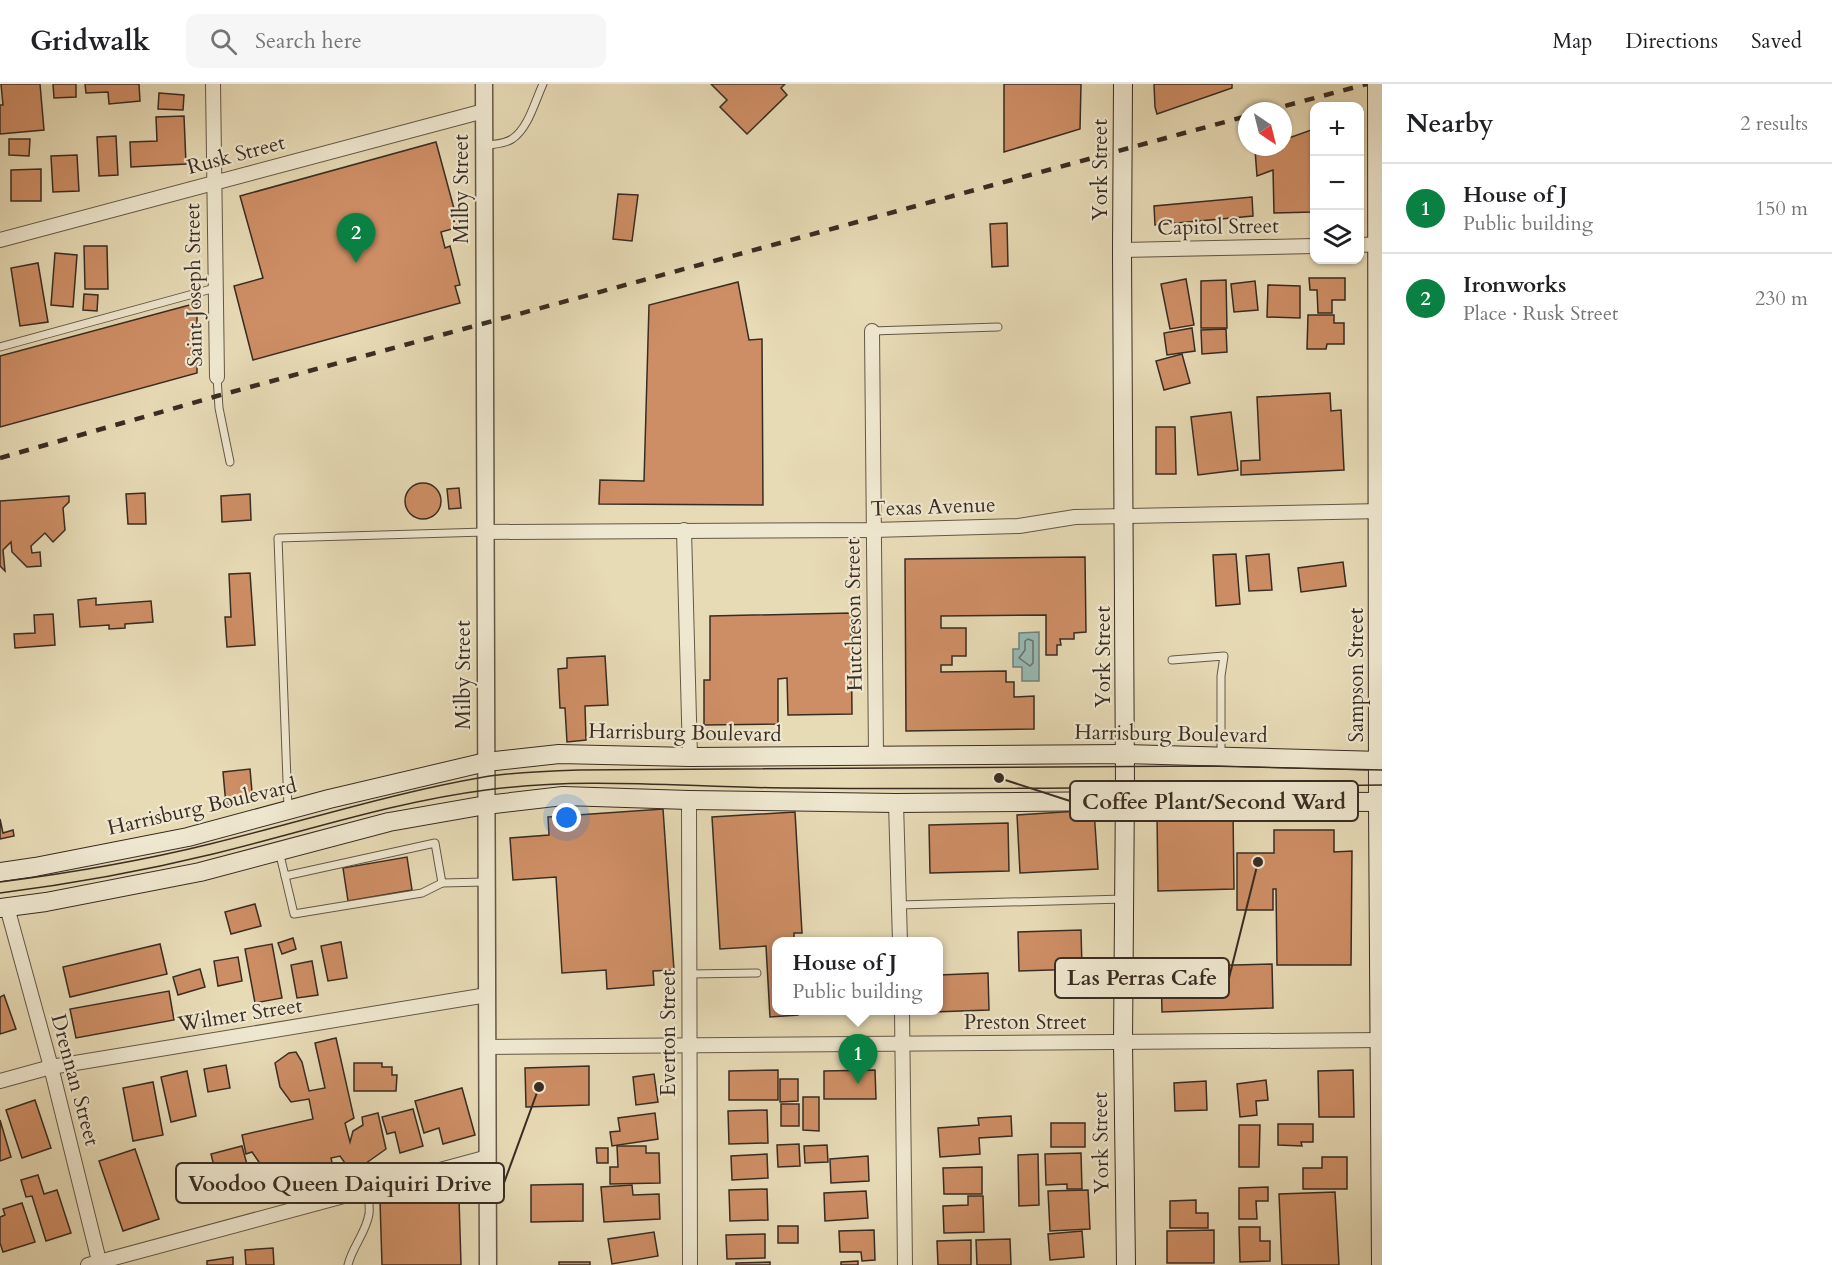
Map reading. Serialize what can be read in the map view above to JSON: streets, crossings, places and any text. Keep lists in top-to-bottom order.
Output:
{
  "streets": {
    "main road": ["York Street", "Sampson Street", "Harrisburg Boulevard"],
    "street": [
      "Rusk Street",
      "Milby Street",
      "Capitol Street",
      "Saint Joseph Street",
      "Texas Avenue",
      "Hutcheson Street",
      "Wilmer Street",
      "Preston Street",
      "Everton Street",
      "Drennan Street"
    ]
  },
  "crossings": [
    ["Rusk Street", "Milby Street"],
    ["Rusk Street", "Saint Joseph Street"],
    ["York Street", "Capitol Street"],
    ["York Street", "Texas Avenue"],
    ["York Street", "Harrisburg Boulevard"],
    ["York Street", "Preston Street"],
    ["Milby Street", "Texas Avenue"],
    ["Milby Street", "Harrisburg Boulevard"],
    ["Milby Street", "Wilmer Street"],
    ["Milby Street", "Preston Street"],
    ["Texas Avenue", "Hutcheson Street"],
    ["Texas Avenue", "Sampson Street"],
    ["Hutcheson Street", "Harrisburg Boulevard"],
    ["Sampson Street", "Harrisburg Boulevard"],
    ["Sampson Street", "Preston Street"],
    ["Wilmer Street", "Drennan Street"],
    ["Preston Street", "Everton Street"]
  ],
  "places": ["Coffee Plant/Second Ward", "Las Perras Cafe", "Voodoo Queen Daiquiri Drive"],
  "north": "bottom right",
  "page": {
    "header": "Gridwalk",
    "search": "Search here",
    "nav": ["Map", "Directions", "Saved"],
    "heading": ["Nearby", "2 results"],
    "map_buttons": ["+", "−"],
    "list": [
      {
        "mark": "1",
        "name": "House of J",
        "note": "Public building",
        "value": "150 m"
      },
      {
        "mark": "2",
        "name": "Ironworks",
        "note": "Place · Rusk Street",
        "value": "230 m"
      }
    ],
    "pins": ["2", "1"],
    "popup": ["House of J", "Public building"]
  }
}
